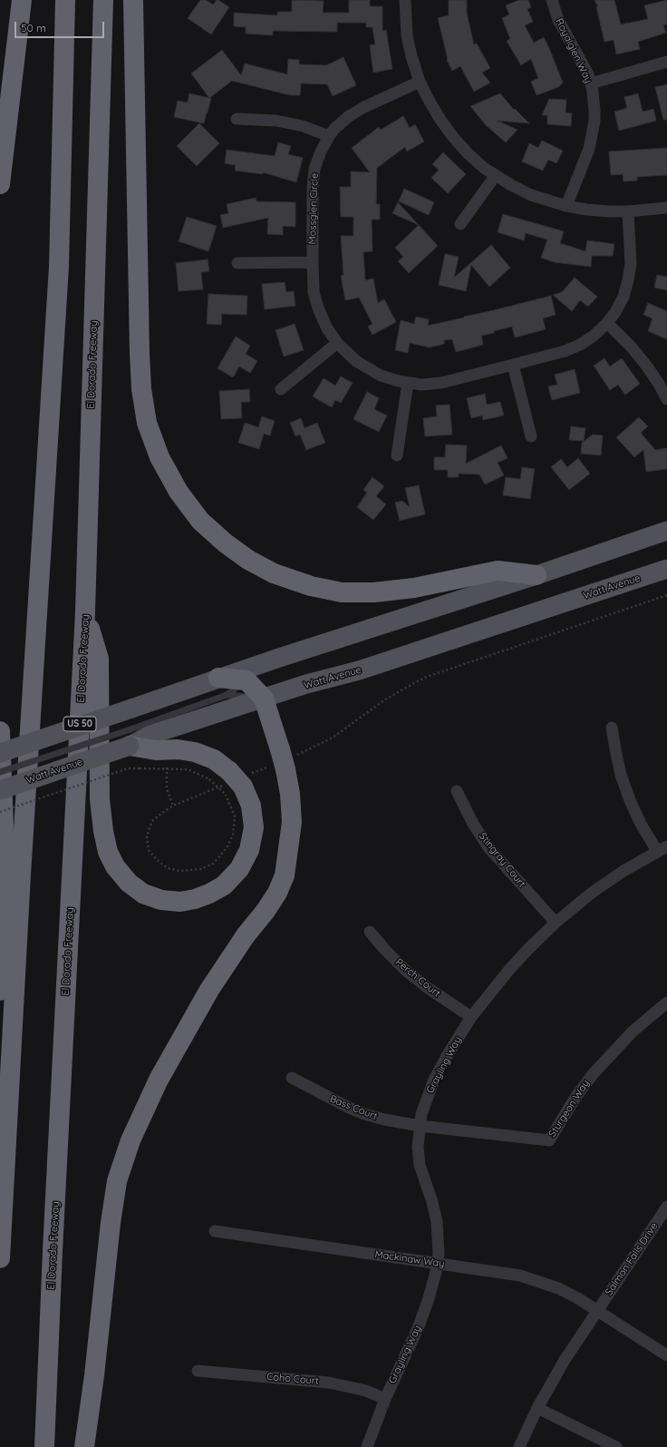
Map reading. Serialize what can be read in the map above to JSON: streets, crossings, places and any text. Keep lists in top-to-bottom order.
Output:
{
  "streets": {
    "highway": ["El Dorado Freeway", "US 50"],
    "main road": ["Watt Avenue"],
    "street": [
      "Royalglen Way",
      "Mossglen Circle",
      "Stingray Court",
      "Perch Court",
      "Grayling Way",
      "Bass Court",
      "Sturgeon Way",
      "Mackinaw Way",
      "Salmon Falls Drive",
      "Coho Court"
    ]
  },
  "crossings": [
    ["Stingray Court", "Grayling Way"],
    ["Perch Court", "Grayling Way"],
    ["Grayling Way", "Bass Court"],
    ["Grayling Way", "Sturgeon Way"],
    ["Grayling Way", "Mackinaw Way"],
    ["Grayling Way", "Coho Court"],
    ["Bass Court", "Sturgeon Way"],
    ["Mackinaw Way", "Salmon Falls Drive"]
  ],
  "scale_bar": "50 m"
}
